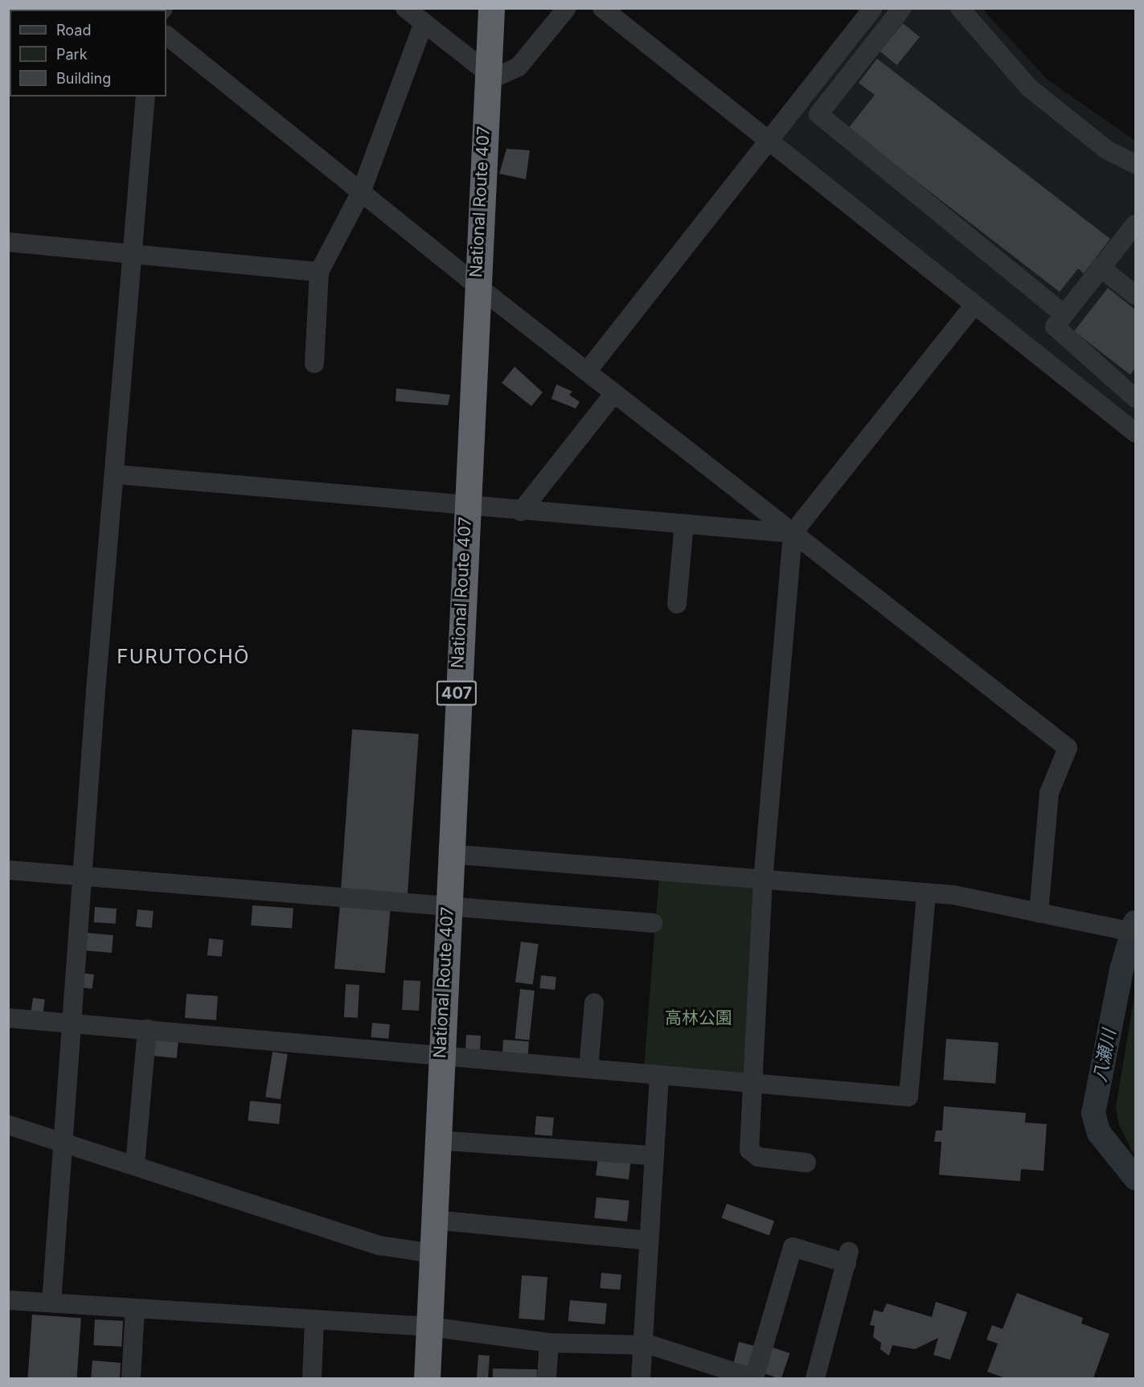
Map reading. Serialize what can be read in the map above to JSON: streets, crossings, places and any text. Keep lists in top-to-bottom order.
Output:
{
  "streets": {
    "highway": ["National Route 407", "407"]
  },
  "districts": ["FURUTOCHŌ"],
  "water": ["八瀬川"],
  "parks": ["高林公園"],
  "legend": ["Road", "Park", "Building"]
}
